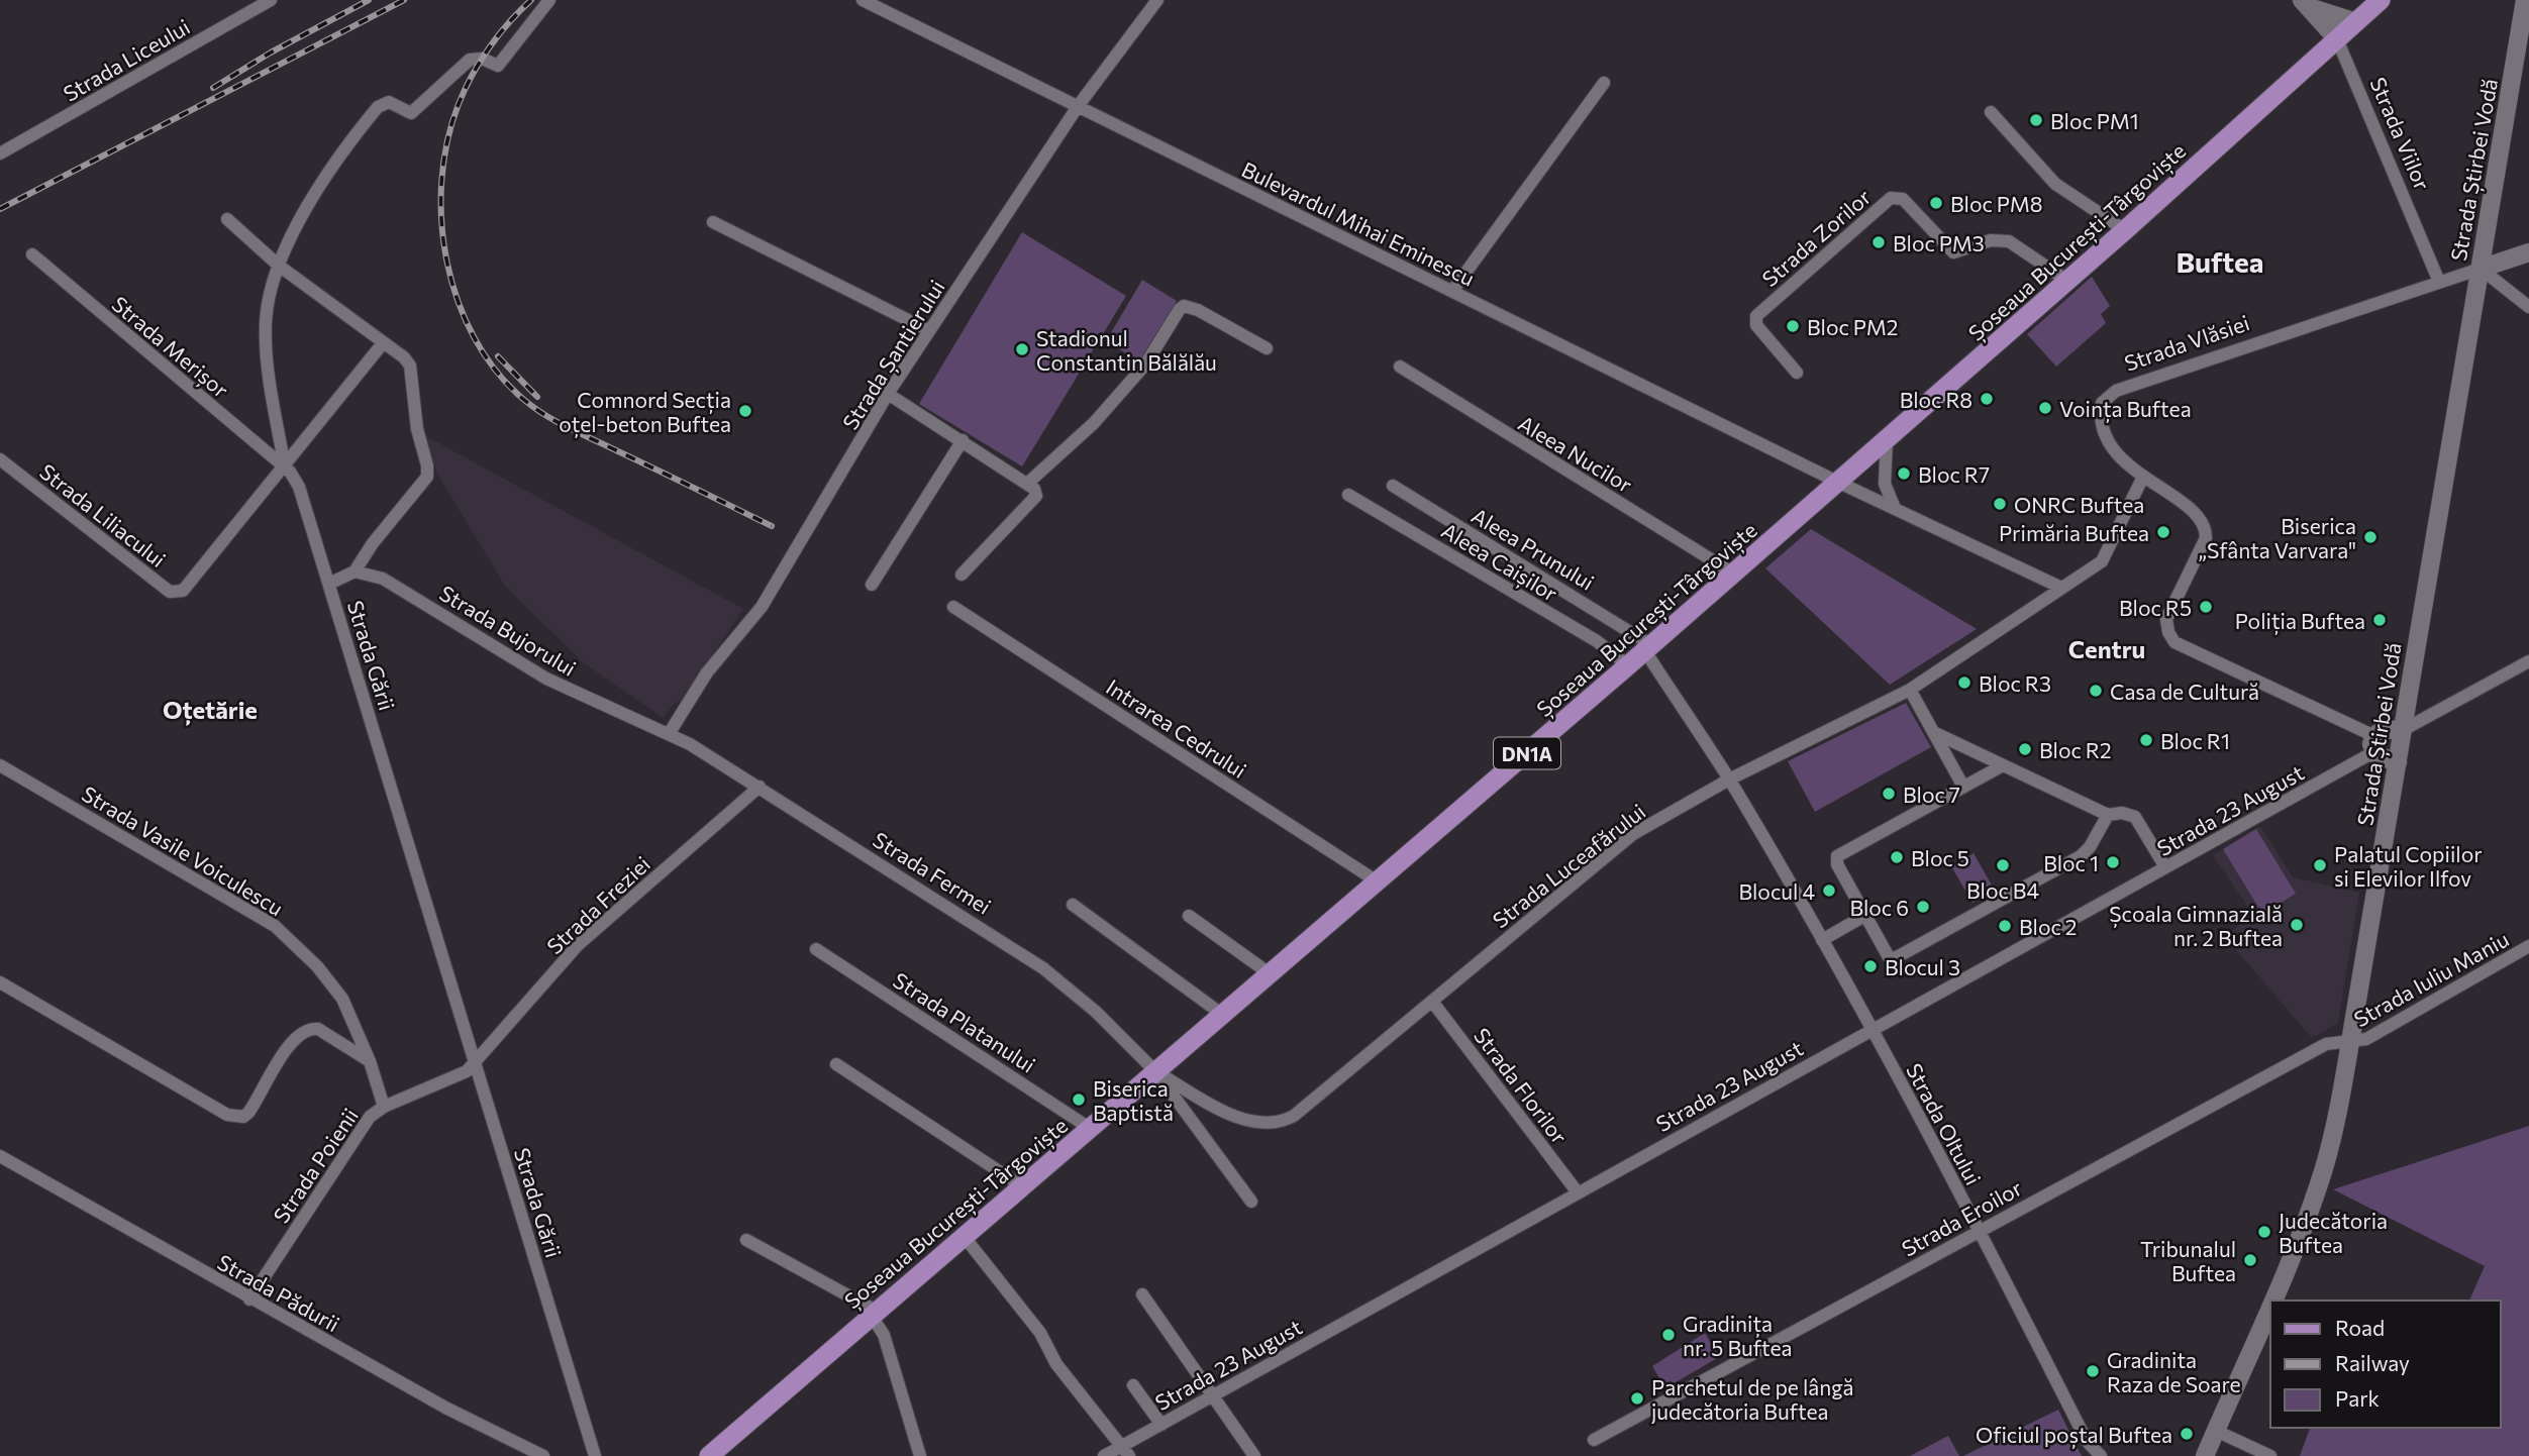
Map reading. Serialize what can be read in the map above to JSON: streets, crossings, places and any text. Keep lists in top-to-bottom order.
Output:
{
  "streets": {
    "main road": ["Șoseaua București-Târgoviște", "DN1A"],
    "street": [
      "Strada Liceului",
      "Strada Viilor",
      "Strada Știrbei Vodă",
      "Bulevardul Mihai Eminescu",
      "Strada Zorilor",
      "Strada Vlăsiei",
      "Strada Merișor",
      "Strada Șantierului",
      "Aleea Nucilor",
      "Strada Liliacului",
      "Aleea Prunului",
      "Aleea Caișilor",
      "Strada Bujorului",
      "Strada Gării",
      "Intrarea Cedrului",
      "Strada 23 August",
      "Strada Vasile Voiculescu",
      "Strada Luceafărului",
      "Strada Fermei",
      "Strada Freziei",
      "Strada Iuliu Maniu",
      "Strada Platanului",
      "Strada Florilor",
      "Strada Oltului",
      "Strada Poienii",
      "Strada Eroilor",
      "Strada Pădurii"
    ]
  },
  "crossings": [
    ["Strada Viilor", "Șoseaua București-Târgoviște"],
    ["Strada Viilor", "Strada Vlăsiei"],
    ["Strada Știrbei Vodă", "Strada Vlăsiei"],
    ["Strada Știrbei Vodă", "Strada Iuliu Maniu"],
    ["Strada Știrbei Vodă", "Strada Eroilor"],
    ["Bulevardul Mihai Eminescu", "Șoseaua București-Târgoviște"],
    ["Bulevardul Mihai Eminescu", "Strada Șantierului"],
    ["Bulevardul Mihai Eminescu", "Strada Luceafărului"],
    ["Strada Zorilor", "Șoseaua București-Târgoviște"],
    ["Șoseaua București-Târgoviște", "Aleea Nucilor"],
    ["Șoseaua București-Târgoviște", "Aleea Prunului"],
    ["Șoseaua București-Târgoviște", "Aleea Caișilor"],
    ["Șoseaua București-Târgoviște", "Intrarea Cedrului"],
    ["Șoseaua București-Târgoviște", "Strada Luceafărului"],
    ["Șoseaua București-Târgoviște", "Strada Fermei"],
    ["Șoseaua București-Târgoviște", "Strada Platanului"],
    ["Șoseaua București-Târgoviște", "Strada Oltului"],
    ["Strada Vlăsiei", "Strada 23 August"],
    ["Strada Vlăsiei", "Strada Luceafărului"],
    ["Strada Merișor", "Strada Liliacului"],
    ["Strada Merișor", "Strada Gării"],
    ["Strada Șantierului", "Strada Bujorului"],
    ["Strada Șantierului", "Strada Fermei"],
    ["Strada Liliacului", "Strada Gării"],
    ["Aleea Prunului", "Strada Oltului"],
    ["Strada Bujorului", "Strada Fermei"],
    ["Strada Gării", "Strada Freziei"],
    ["Strada Gării", "Strada Poienii"],
    ["Strada 23 August", "Strada Florilor"],
    ["Strada 23 August", "Strada Oltului"],
    ["Strada Vasile Voiculescu", "Strada Poienii"],
    ["Strada Luceafărului", "Strada Fermei"],
    ["Strada Luceafărului", "Strada Florilor"],
    ["Strada Luceafărului", "Strada Oltului"],
    ["Strada Fermei", "Strada Freziei"],
    ["Strada Freziei", "Strada Poienii"],
    ["Strada Iuliu Maniu", "Strada Eroilor"],
    ["Strada Oltului", "Strada Eroilor"],
    ["Strada Poienii", "Strada Pădurii"]
  ],
  "districts": ["Buftea", "Centru", "Oțetărie"],
  "places": [
    "Bloc PM1",
    "Bloc PM8",
    "Bloc PM3",
    "Bloc PM2",
    "Stadionul Constantin Bălălău",
    "Bloc R8",
    "Voința Buftea",
    "Comnord Secția oțel-beton Buftea",
    "Bloc R7",
    "ONRC Buftea",
    "Primăria Buftea",
    "Biserica „Sfânta Varvara\"",
    "Bloc R5",
    "Poliția Buftea",
    "Bloc R3",
    "Casa de Cultură",
    "Bloc R1",
    "Bloc R2",
    "Bloc 7",
    "Bloc 5",
    "Bloc 1",
    "Bloc B4",
    "Palatul Copiilor si Elevilor Ilfov",
    "Blocul 4",
    "Bloc 6",
    "Școala Gimnazială nr. 2 Buftea",
    "Bloc 2",
    "Blocul 3",
    "Biserica Baptistă",
    "Judecătoria Buftea",
    "Tribunalul Buftea",
    "Gradinița nr. 5 Buftea",
    "Gradinita Raza de Soare",
    "Parchetul de pe lângă judecătoria Buftea",
    "Oficiul poștal Buftea"
  ],
  "legend": ["Road", "Railway", "Park"]
}
